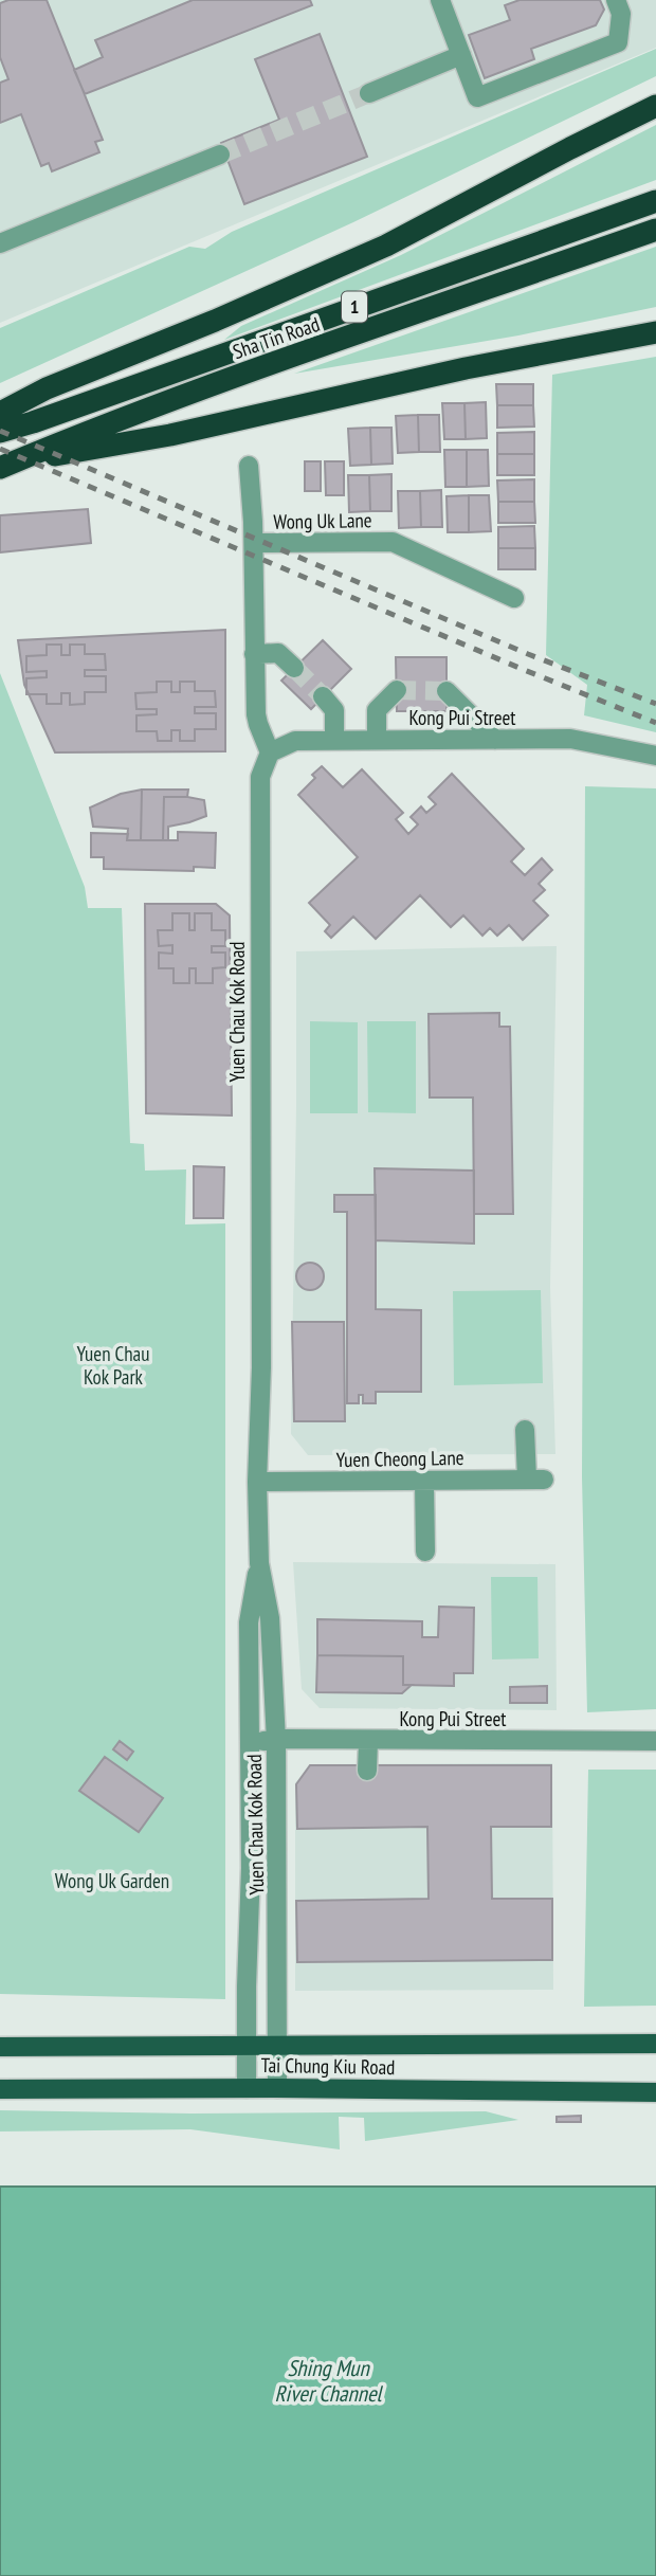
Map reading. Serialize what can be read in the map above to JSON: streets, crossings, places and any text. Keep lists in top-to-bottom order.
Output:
{
  "streets": {
    "highway": ["1", "Sha Tin Road"],
    "main road": ["Tai Chung Kiu Road"],
    "street": [
      "Wong Uk Lane",
      "Kong Pui Street",
      "Yuen Chau Kok Road",
      "Yuen Cheong Lane"
    ]
  },
  "crossings": [
    ["Kong Pui Street", "Yuen Chau Kok Road"],
    ["Yuen Chau Kok Road", "Yuen Cheong Lane"],
    ["Yuen Chau Kok Road", "Tai Chung Kiu Road"]
  ],
  "water": ["Shing Mun River Channel"],
  "parks": ["Yuen Chau Kok Park", "Wong Uk Garden"]
}
